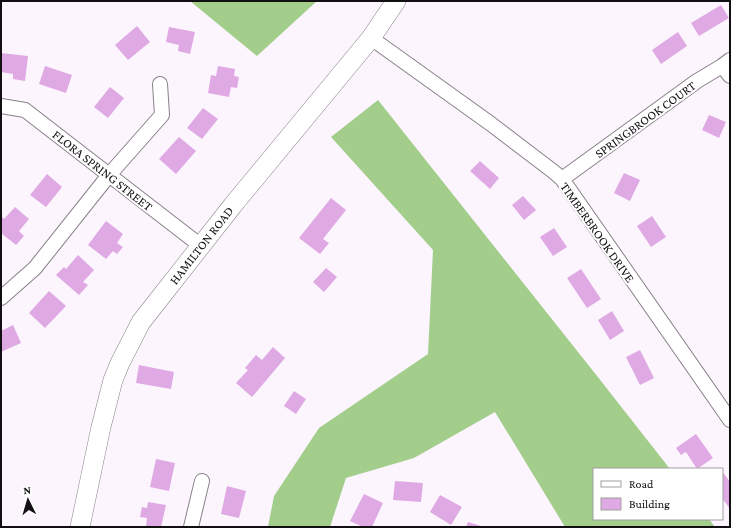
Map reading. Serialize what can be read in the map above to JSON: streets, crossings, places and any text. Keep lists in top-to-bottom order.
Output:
{
  "streets": {
    "street": [
      "SPRINGBROOK COURT",
      "FLORA SPRING STREET",
      "TIMBERBROOK DRIVE",
      "HAMILTON ROAD"
    ]
  },
  "crossings": [
    ["SPRINGBROOK COURT", "TIMBERBROOK DRIVE"],
    ["FLORA SPRING STREET", "HAMILTON ROAD"],
    ["TIMBERBROOK DRIVE", "HAMILTON ROAD"]
  ],
  "legend": ["Road", "Building"],
  "north": "top"
}
